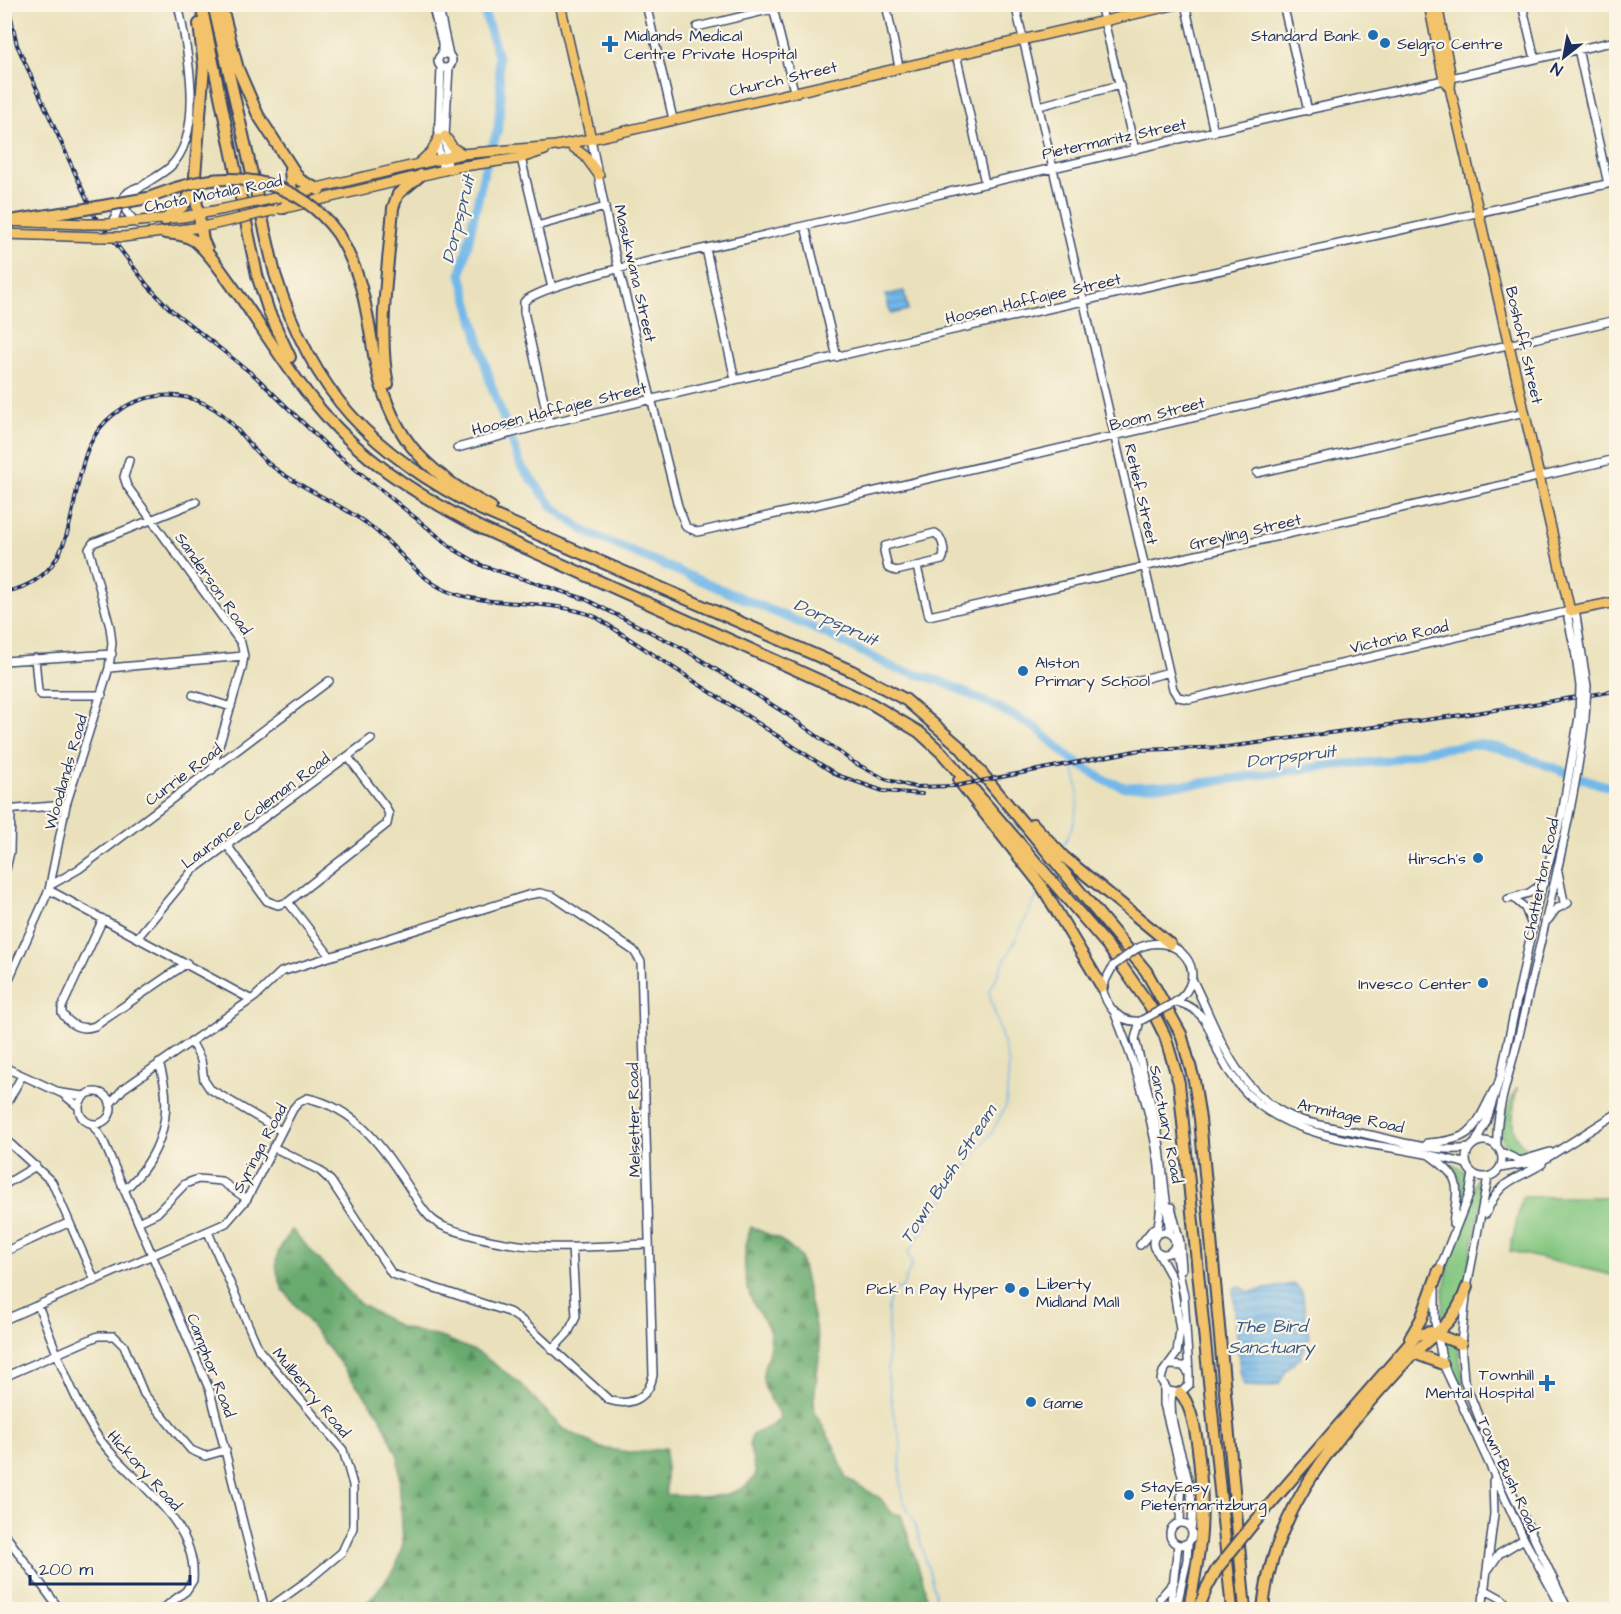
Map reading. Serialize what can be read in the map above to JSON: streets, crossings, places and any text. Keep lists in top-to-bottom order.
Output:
{
  "streets": {
    "main road": [
      "Church Street",
      "Chota Motala Road",
      "Masukwana Street",
      "Boshoff Street",
      "Victoria Road"
    ],
    "street": [
      "Pietermaritz Street",
      "Hoosen Haffajee Street",
      "Boom Street",
      "Retief Street",
      "Greyling Street",
      "Sanderson Road",
      "Woodlands Road",
      "Currie Road",
      "Laurance Coleman Road",
      "Chatterton Road",
      "Armitage Road",
      "Melsetter Road",
      "Sanctuary Road",
      "Syringa Road",
      "Camphor Road",
      "Mulberry Road",
      "Hickory Road",
      "Town Bush Road"
    ]
  },
  "crossings": [
    ["Church Street", "Chota Motala Road"],
    ["Church Street", "Masukwana Street"],
    ["Church Street", "Retief Street"],
    ["Pietermaritz Street", "Masukwana Street"],
    ["Pietermaritz Street", "Hoosen Haffajee Street"],
    ["Pietermaritz Street", "Boshoff Street"],
    ["Pietermaritz Street", "Retief Street"],
    ["Masukwana Street", "Hoosen Haffajee Street"],
    ["Masukwana Street", "Boom Street"],
    ["Hoosen Haffajee Street", "Boshoff Street"],
    ["Hoosen Haffajee Street", "Retief Street"],
    ["Boshoff Street", "Boom Street"],
    ["Boshoff Street", "Greyling Street"],
    ["Boshoff Street", "Victoria Road"],
    ["Boshoff Street", "Chatterton Road"],
    ["Boom Street", "Retief Street"],
    ["Retief Street", "Greyling Street"],
    ["Retief Street", "Victoria Road"],
    ["Sanderson Road", "Woodlands Road"],
    ["Sanderson Road", "Currie Road"],
    ["Victoria Road", "Chatterton Road"],
    ["Woodlands Road", "Currie Road"],
    ["Chatterton Road", "Armitage Road"],
    ["Chatterton Road", "Town Bush Road"],
    ["Armitage Road", "Sanctuary Road"],
    ["Armitage Road", "Town Bush Road"],
    ["Melsetter Road", "Syringa Road"],
    ["Melsetter Road", "Camphor Road"],
    ["Syringa Road", "Camphor Road"],
    ["Syringa Road", "Mulberry Road"],
    ["Syringa Road", "Hickory Road"],
    ["Camphor Road", "Mulberry Road"]
  ],
  "water": ["Dorpspruit", "Town Bush Stream", "The Bird Sanctuary"],
  "places": {
    "other": [
      "Standard Bank",
      "Selgro Centre",
      "Alston Primary School",
      "Hirsch's",
      "Invesco Center",
      "Pick n Pay Hyper",
      "Liberty Midland Mall",
      "Game",
      "StayEasy Pietermaritzburg"
    ],
    "health": ["Midlands Medical Centre Private Hospital", "Townhill Mental Hospital"]
  },
  "scale_bar": "200 m",
  "north": "bottom left"
}
